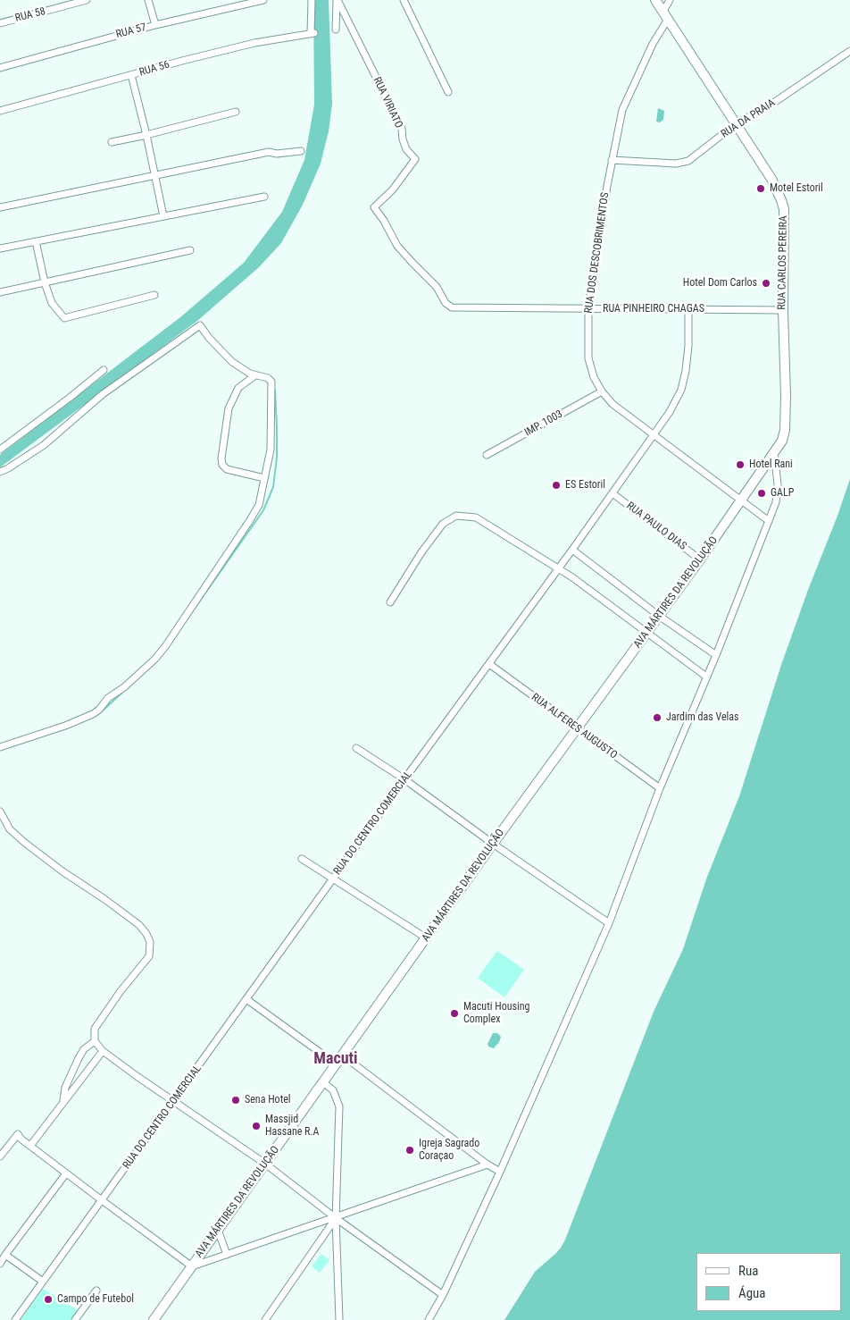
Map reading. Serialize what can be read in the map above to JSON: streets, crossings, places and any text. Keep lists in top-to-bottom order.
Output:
{
  "streets": {
    "street": [
      "RUA 58",
      "RUA 57",
      "RUA 56",
      "RUA VIRIATO",
      "RUA DA PRAIA",
      "RUA DOS DESCOBRIMENTOS",
      "RUA CARLOS PEREIRA",
      "RUA PINHEIRO CHAGAS",
      "IMP. 1003",
      "RUA PAULO DIAS",
      "AVA MÁRTIRES DA REVOLUÇÃO",
      "RUA ALFERES AUGUSTO",
      "RUA DO CENTRO COMERCIAL"
    ]
  },
  "crossings": [
    ["RUA VIRIATO", "RUA PINHEIRO CHAGAS"],
    ["RUA DA PRAIA", "RUA DOS DESCOBRIMENTOS"],
    ["RUA DA PRAIA", "RUA CARLOS PEREIRA"],
    ["RUA DOS DESCOBRIMENTOS", "RUA CARLOS PEREIRA"],
    ["RUA DOS DESCOBRIMENTOS", "RUA PINHEIRO CHAGAS"],
    ["RUA DOS DESCOBRIMENTOS", "IMP. 1003"],
    ["RUA DOS DESCOBRIMENTOS", "AVA MÁRTIRES DA REVOLUÇÃO"],
    ["RUA DOS DESCOBRIMENTOS", "RUA DO CENTRO COMERCIAL"],
    ["RUA CARLOS PEREIRA", "RUA PINHEIRO CHAGAS"],
    ["RUA CARLOS PEREIRA", "AVA MÁRTIRES DA REVOLUÇÃO"],
    ["RUA PINHEIRO CHAGAS", "RUA DO CENTRO COMERCIAL"],
    ["RUA PAULO DIAS", "AVA MÁRTIRES DA REVOLUÇÃO"],
    ["RUA PAULO DIAS", "RUA DO CENTRO COMERCIAL"],
    ["AVA MÁRTIRES DA REVOLUÇÃO", "RUA ALFERES AUGUSTO"],
    ["RUA ALFERES AUGUSTO", "RUA DO CENTRO COMERCIAL"]
  ],
  "districts": ["Macuti"],
  "places": [
    "Motel Estoril",
    "Hotel Dom Carlos",
    "Hotel Rani",
    "ES Estoril",
    "GALP",
    "Jardim das Velas",
    "Macuti Housing Complex",
    "Sena Hotel",
    "Massjid Hassane R.A",
    "Igreja Sagrado Coraçao",
    "Campo de Futebol"
  ],
  "legend": ["Rua", "Água"]
}
